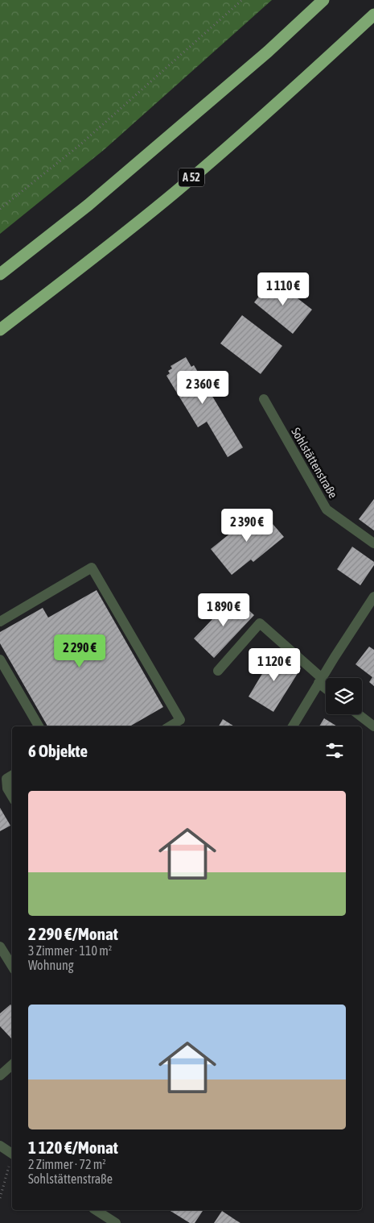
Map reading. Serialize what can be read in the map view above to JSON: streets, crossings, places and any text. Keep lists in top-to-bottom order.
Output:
{
  "streets": {
    "highway": ["A 52"],
    "street": ["Sohlstättenstraße"]
  },
  "page": {
    "price": [
      "1 110 €",
      "2 360 €",
      "2 390 €",
      "1 890 €",
      "2 290 €",
      "1 120 €"
    ],
    "heading": "6 Objekte",
    "list": [
      {
        "name": "2 290 €/Monat",
        "note": "3 Zimmer · 110 m² · Wohnung"
      },
      {
        "name": "1 120 €/Monat",
        "note": "2 Zimmer · 72 m² · Sohlstättenstraße"
      }
    ]
  }
}
